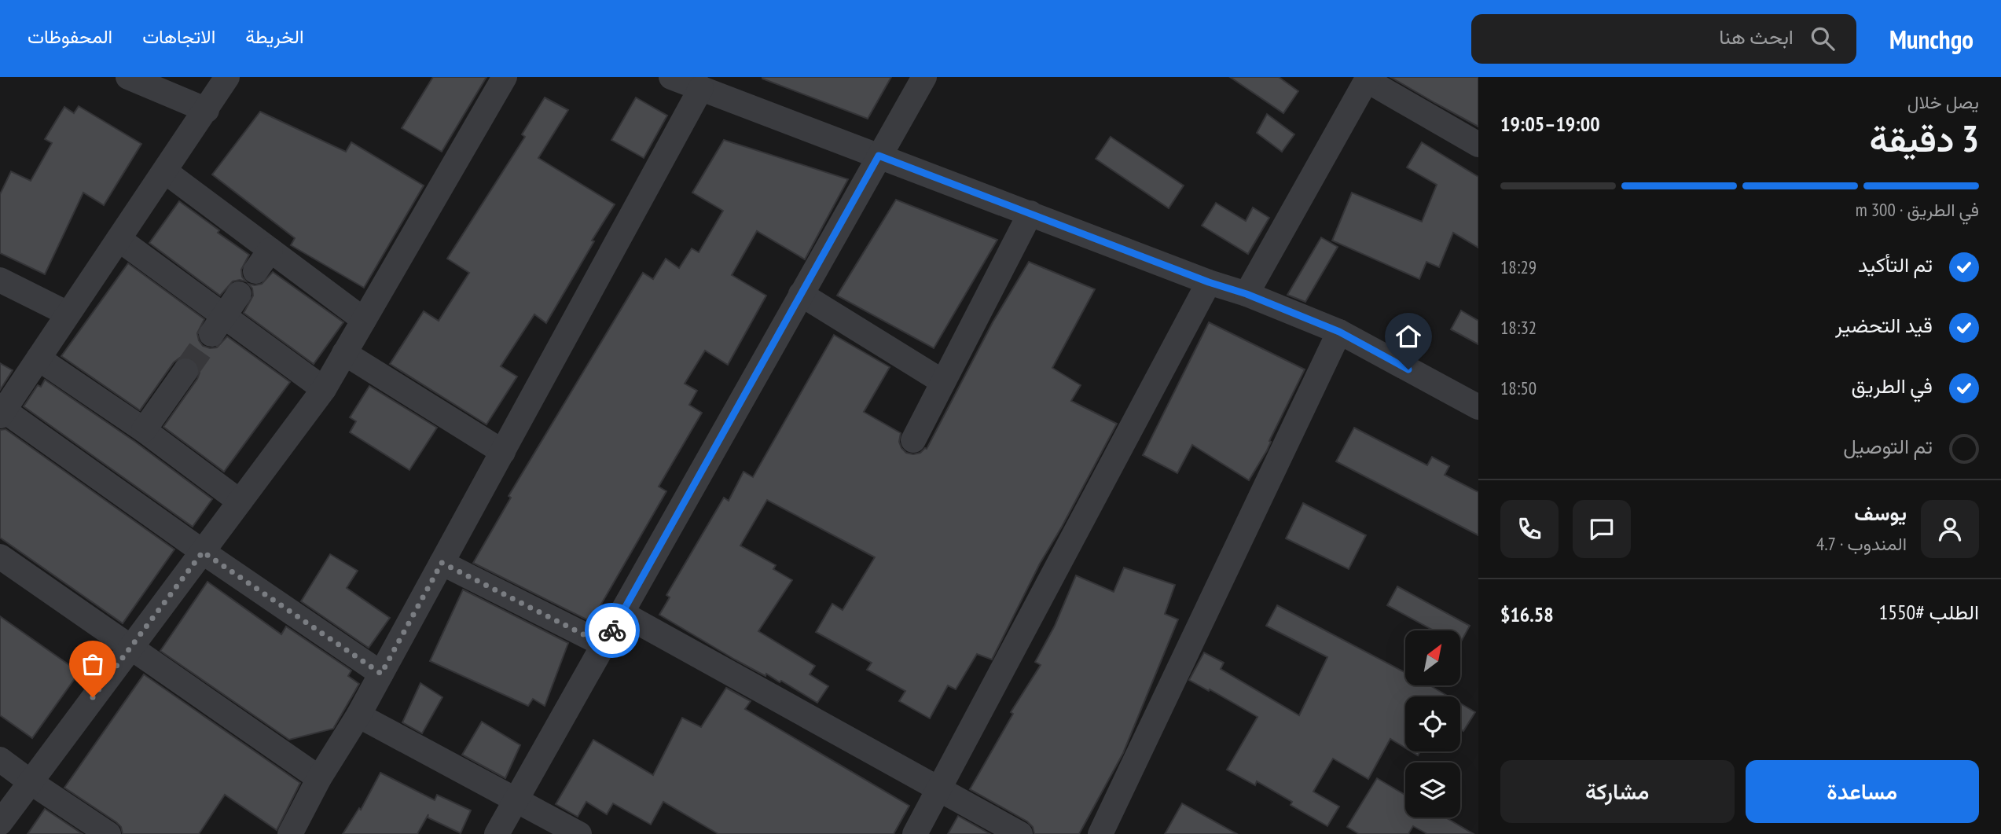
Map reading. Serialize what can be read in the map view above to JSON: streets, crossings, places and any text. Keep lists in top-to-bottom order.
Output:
{
  "north": "top right",
  "page": {
    "header": "Munchgo",
    "search": "ابحث هنا",
    "nav": ["الخريطة", "الاتجاهات", "المحفوظات"],
    "heading": ["3 دقيقة", "يصل خلال", "19:00–19:05"],
    "panel": [
      "يوسف",
      "المندوب · 4.7",
      "الطلب #1550",
      "$16.58"
    ],
    "bar": "في الطريق · 300 m",
    "list": [
      ["تم التأكيد", "18:29"],
      ["قيد التحضير", "18:32"],
      ["في الطريق", "18:50"],
      "تم التوصيل"
    ],
    "buttons": ["مساعدة", "مشاركة"]
  }
}
